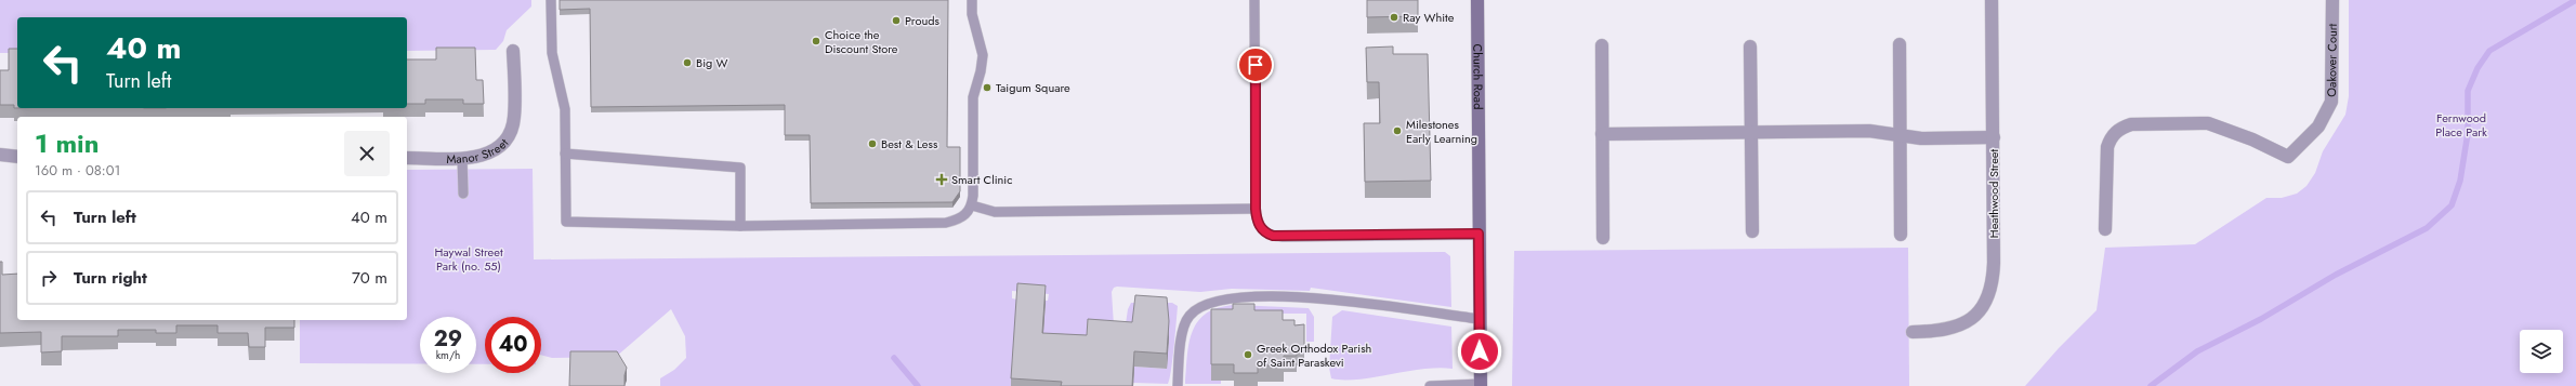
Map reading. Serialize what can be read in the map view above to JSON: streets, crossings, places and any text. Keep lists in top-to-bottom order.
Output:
{
  "streets": {
    "street": [
      "Oakover Court",
      "Church Road",
      "Manor Street",
      "Heathwood Street"
    ]
  },
  "parks": ["Fernwood Place Park", "Haywal Street Park (no. 55)"],
  "places": {
    "other": [
      "Ray White",
      "Prouds",
      "Choice the Discount Store",
      "Big W",
      "Taigum Square",
      "Milestones Early Learning",
      "Best & Less",
      "Greek Orthodox Parish of Saint Paraskevi"
    ],
    "health": ["Smart Clinic"]
  },
  "page": {
    "turn": ["40 m", "Turn left"],
    "heading": ["1 min", "160 m · 08:01"],
    "list": [
      {
        "name": "Turn left",
        "value": "40 m"
      },
      {
        "name": "Turn right",
        "value": "70 m"
      }
    ],
    "speed": "29 km/h",
    "limit": "40"
  }
}
